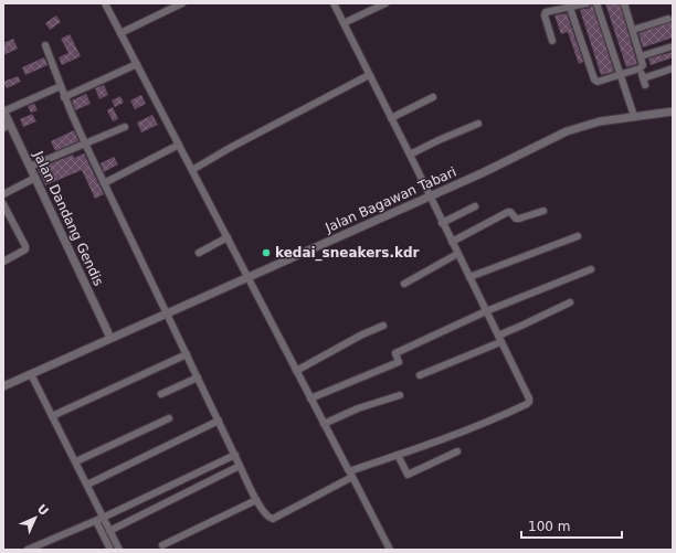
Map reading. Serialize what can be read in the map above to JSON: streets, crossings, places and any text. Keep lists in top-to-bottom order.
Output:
{
  "streets": {
    "street": ["Jalan Bagawan Tabari", "Jalan Dandang Gendis"]
  },
  "crossings": [
    ["Jalan Bagawan Tabari", "Jalan Dandang Gendis"]
  ],
  "places": ["kedai_sneakers.kdr"],
  "scale_bar": "100 m",
  "north": "top right"
}
